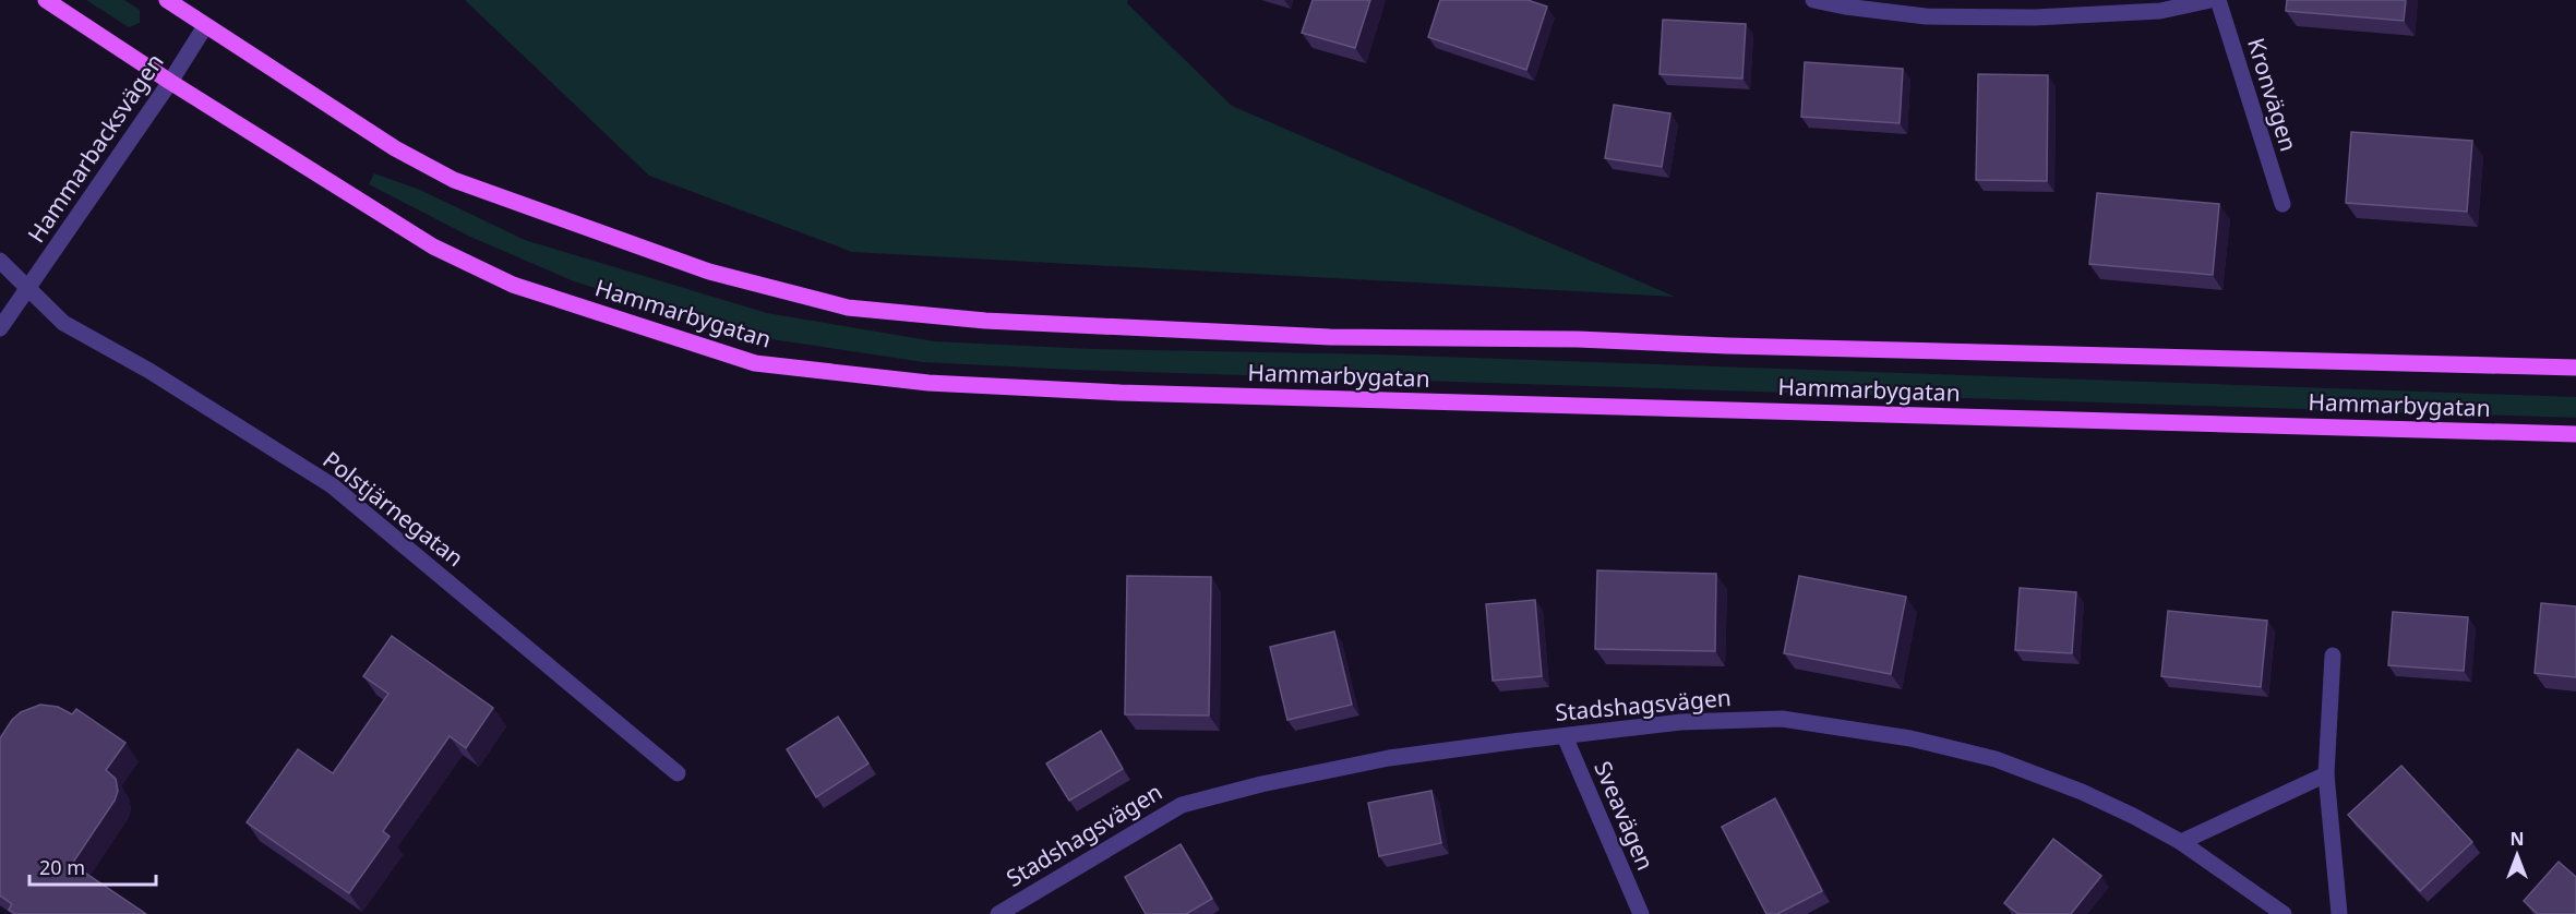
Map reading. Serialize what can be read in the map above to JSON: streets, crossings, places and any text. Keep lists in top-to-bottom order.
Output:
{
  "streets": {
    "main road": ["Hammarbygatan"],
    "street": [
      "Kronvägen",
      "Hammarbacksvägen",
      "Polstjärnegatan",
      "Stadshagsvägen",
      "Sveavägen"
    ]
  },
  "crossings": [
    ["Hammarbacksvägen", "Hammarbygatan"],
    ["Hammarbacksvägen", "Polstjärnegatan"],
    ["Stadshagsvägen", "Sveavägen"]
  ],
  "scale_bar": "20 m",
  "north": "top"
}
